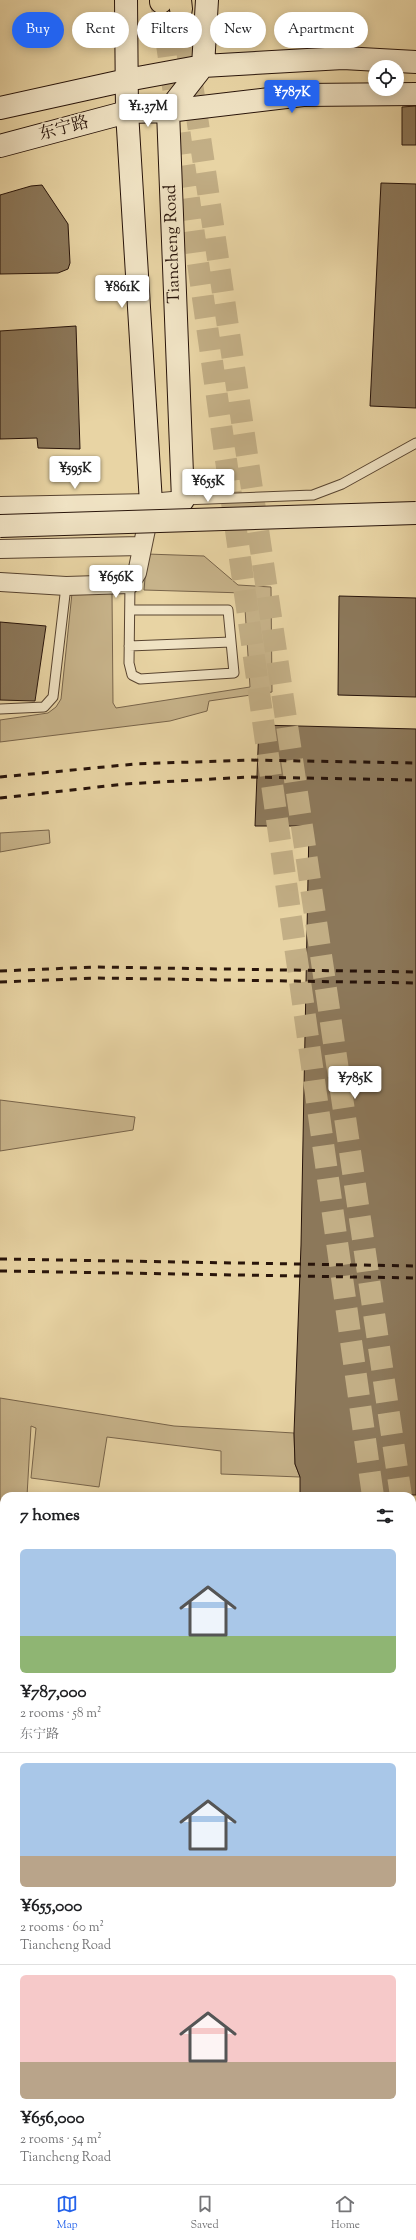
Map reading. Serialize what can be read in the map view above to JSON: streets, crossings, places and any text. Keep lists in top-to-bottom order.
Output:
{
  "streets": {
    "main road": ["东宁路", "Tiancheng Road"]
  },
  "crossings": [
    ["东宁路", "Tiancheng Road"]
  ],
  "page": {
    "chip": [
      "Buy",
      "Rent",
      "Filters",
      "New",
      "Apartment"
    ],
    "price": [
      "¥787K",
      "¥1.37M",
      "¥861K",
      "¥595K",
      "¥655K",
      "¥656K",
      "¥785K"
    ],
    "heading": "7 homes",
    "list": [
      {
        "name": "¥787,000",
        "note": "2 rooms · 58 m² · 东宁路"
      },
      {
        "name": "¥655,000",
        "note": "2 rooms · 60 m² · Tiancheng Road"
      },
      {
        "name": "¥656,000",
        "note": "2 rooms · 54 m² · Tiancheng Road"
      }
    ],
    "tabs": ["Map", "Saved", "Home"]
  }
}
